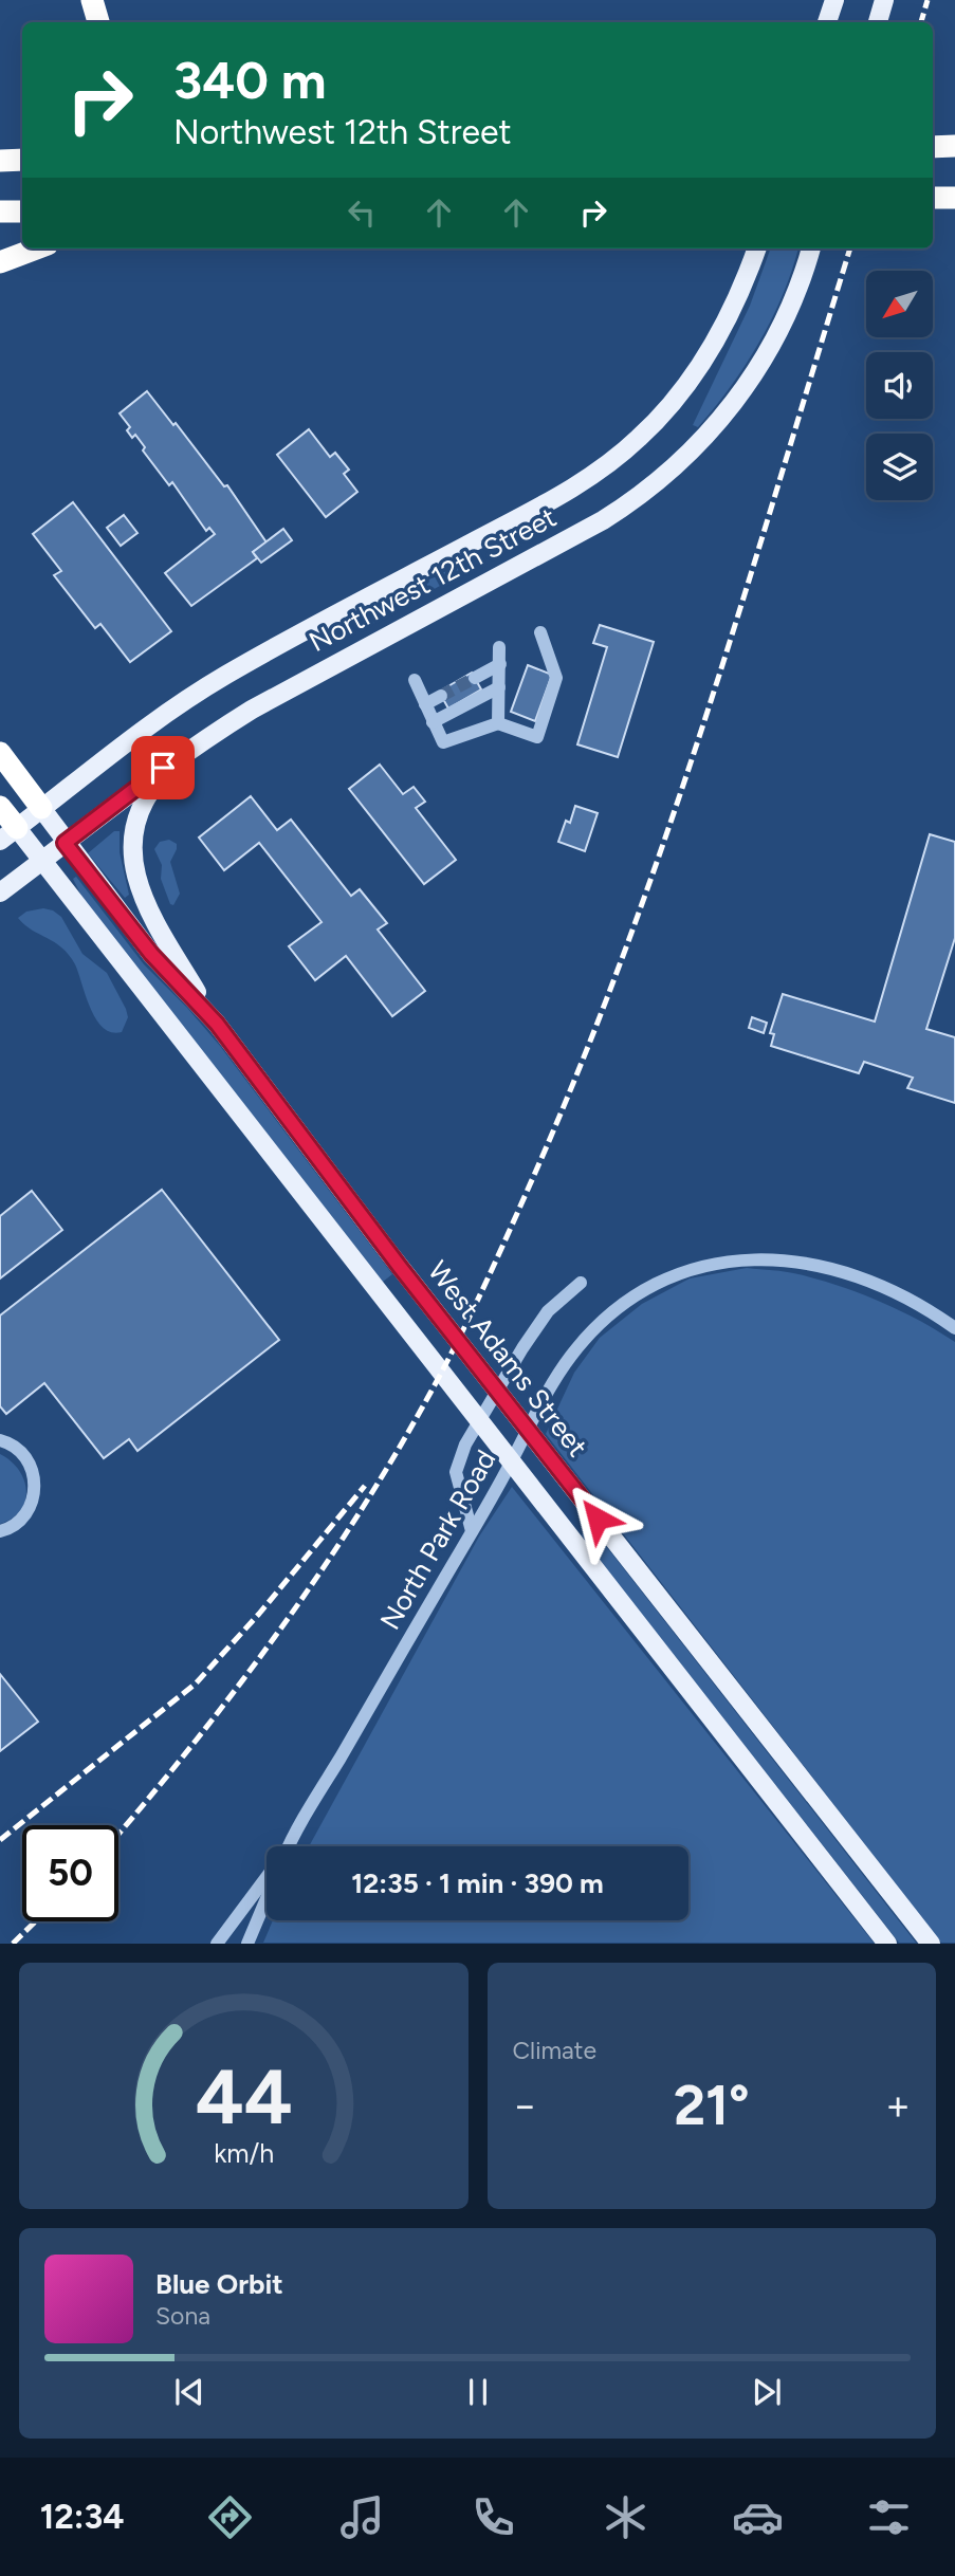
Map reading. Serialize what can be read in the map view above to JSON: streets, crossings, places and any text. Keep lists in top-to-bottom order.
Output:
{
  "streets": {
    "main road": ["Northwest 12th Street", "West Adams Street"],
    "street": ["North Park Road"]
  },
  "crossings": [
    ["Northwest 12th Street", "West Adams Street"]
  ],
  "north": "bottom left",
  "page": {
    "turn": ["340 m", "Northwest 12th Street"],
    "limit": "50",
    "trip": "12:35 · 1 min · 390 m",
    "tile": "Climate",
    "heat": ["−", "21°", "+"],
    "song": ["Blue Orbit", "Sona"],
    "tabs": "12:34",
    "gauge": ["44", "km/h"]
  }
}
